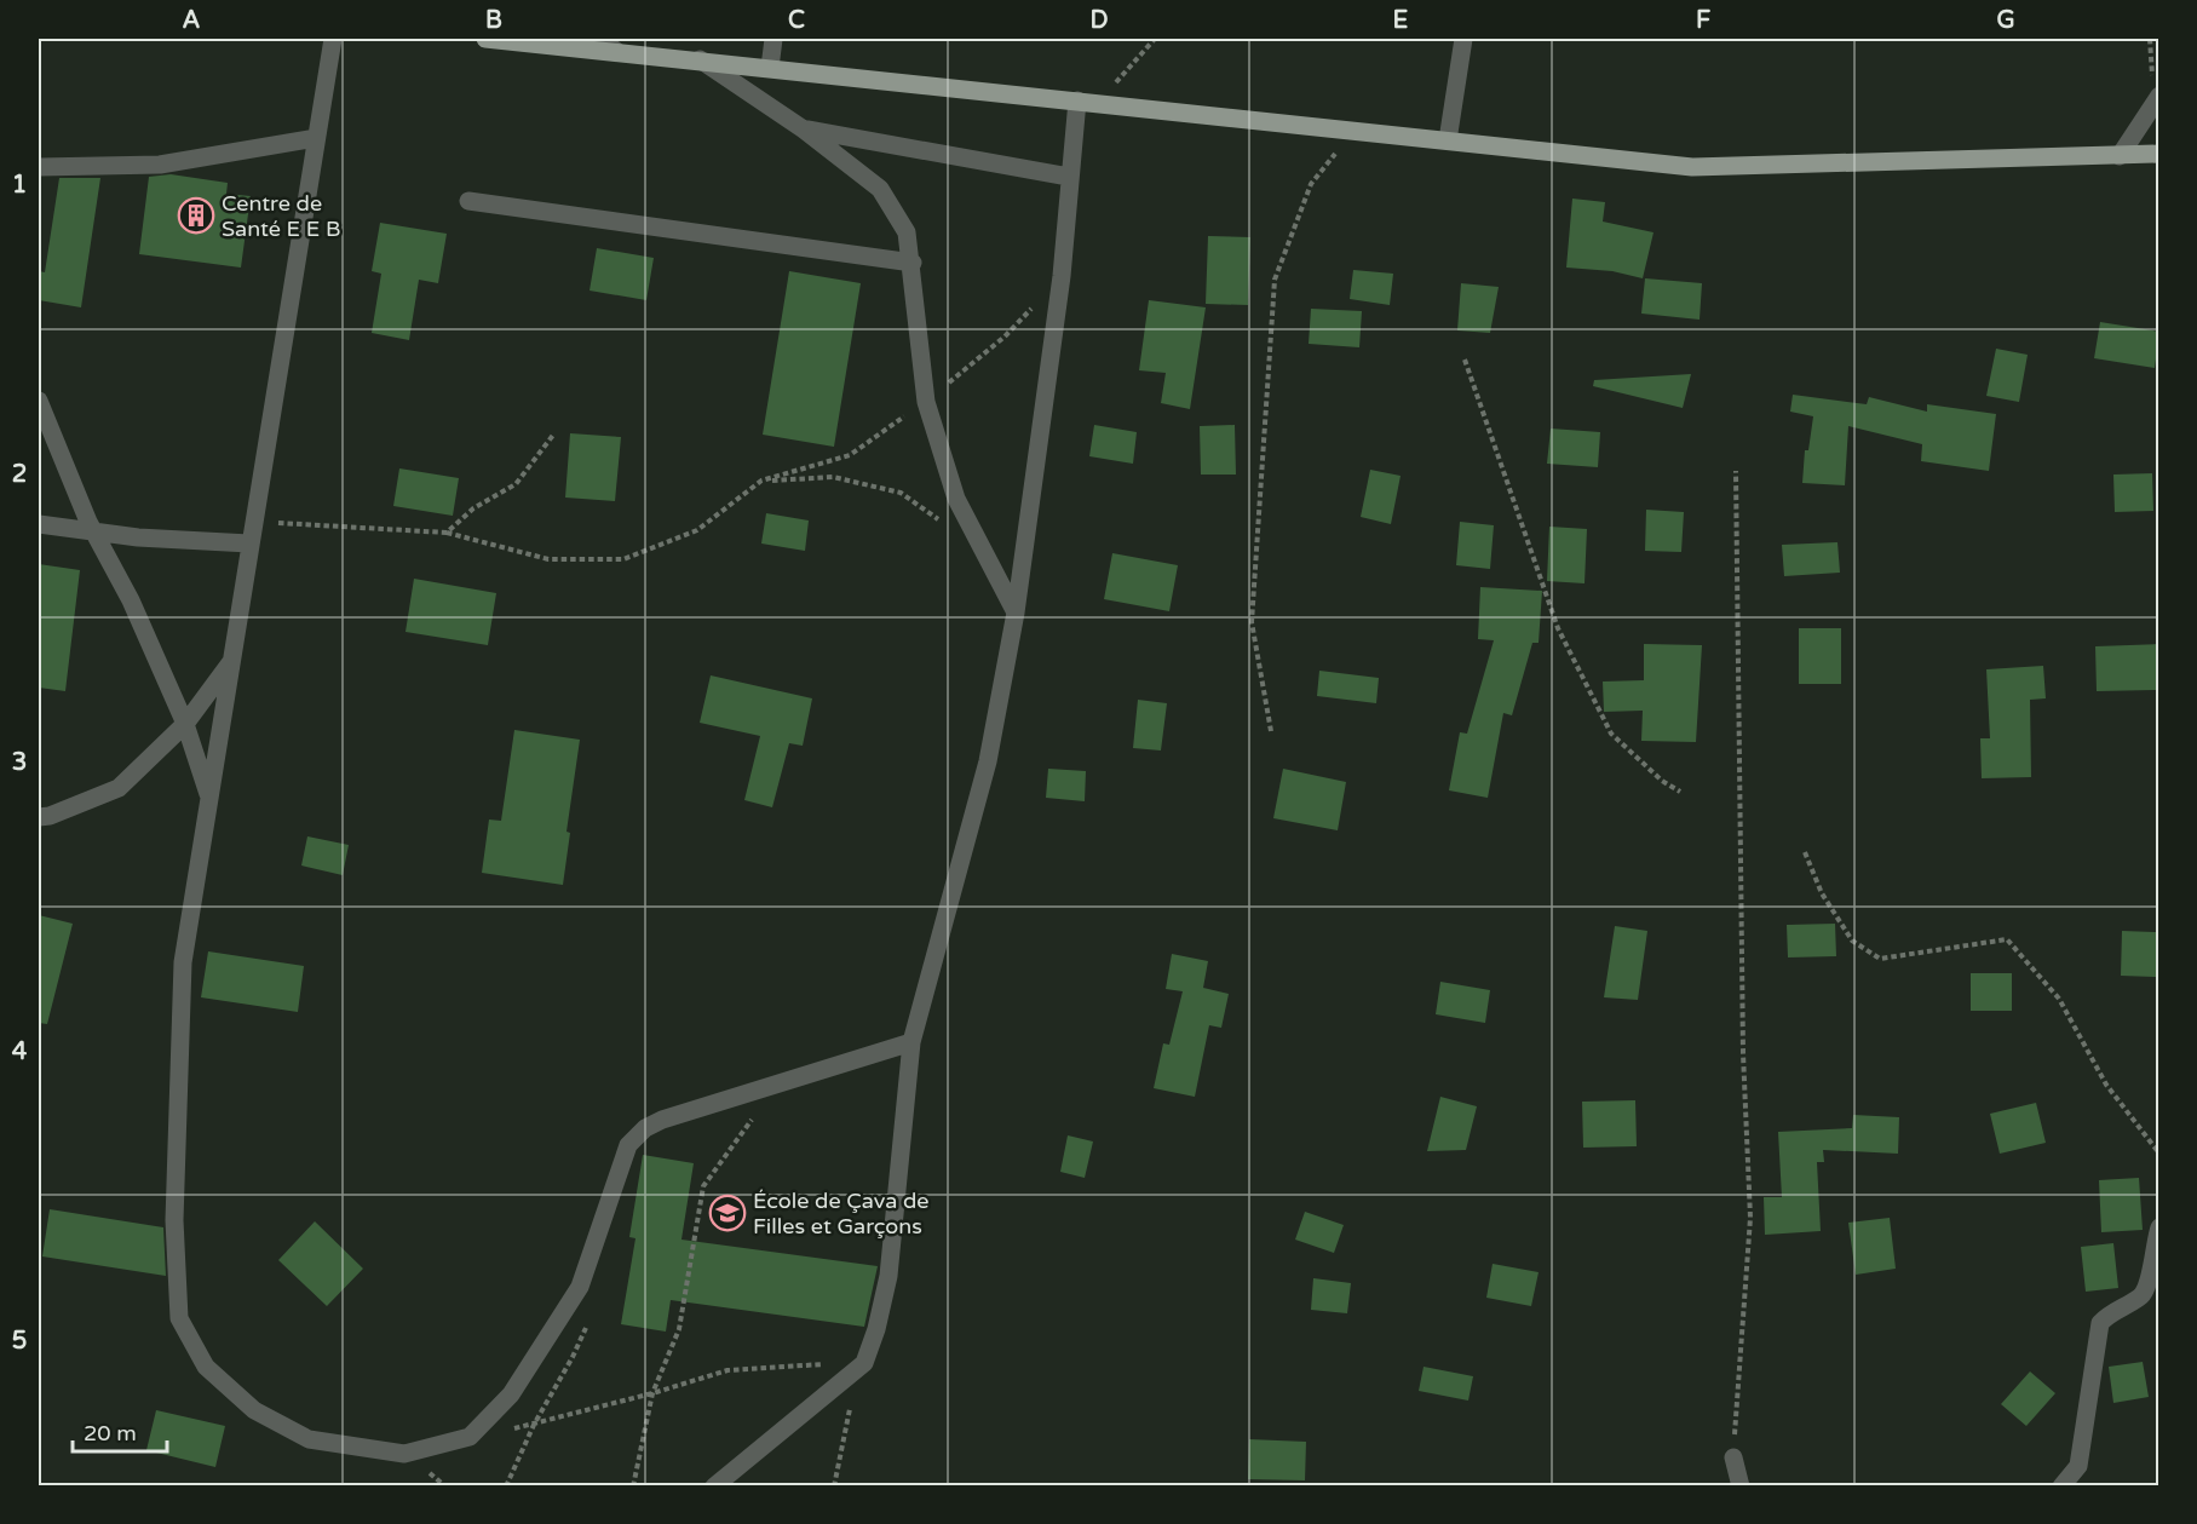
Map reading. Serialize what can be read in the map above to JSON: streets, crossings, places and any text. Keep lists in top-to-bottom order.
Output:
{
  "places": {
    "building": ["Centre de Santé E E B"],
    "school or university": ["École de Çava de Filles et Garçons"]
  },
  "scale_bar": "20 m",
  "grid": {
    "columns": [
      "A",
      "B",
      "C",
      "D",
      "E",
      "F",
      "G"
    ],
    "rows": [
      "1",
      "2",
      "3",
      "4",
      "5"
    ]
  }
}
